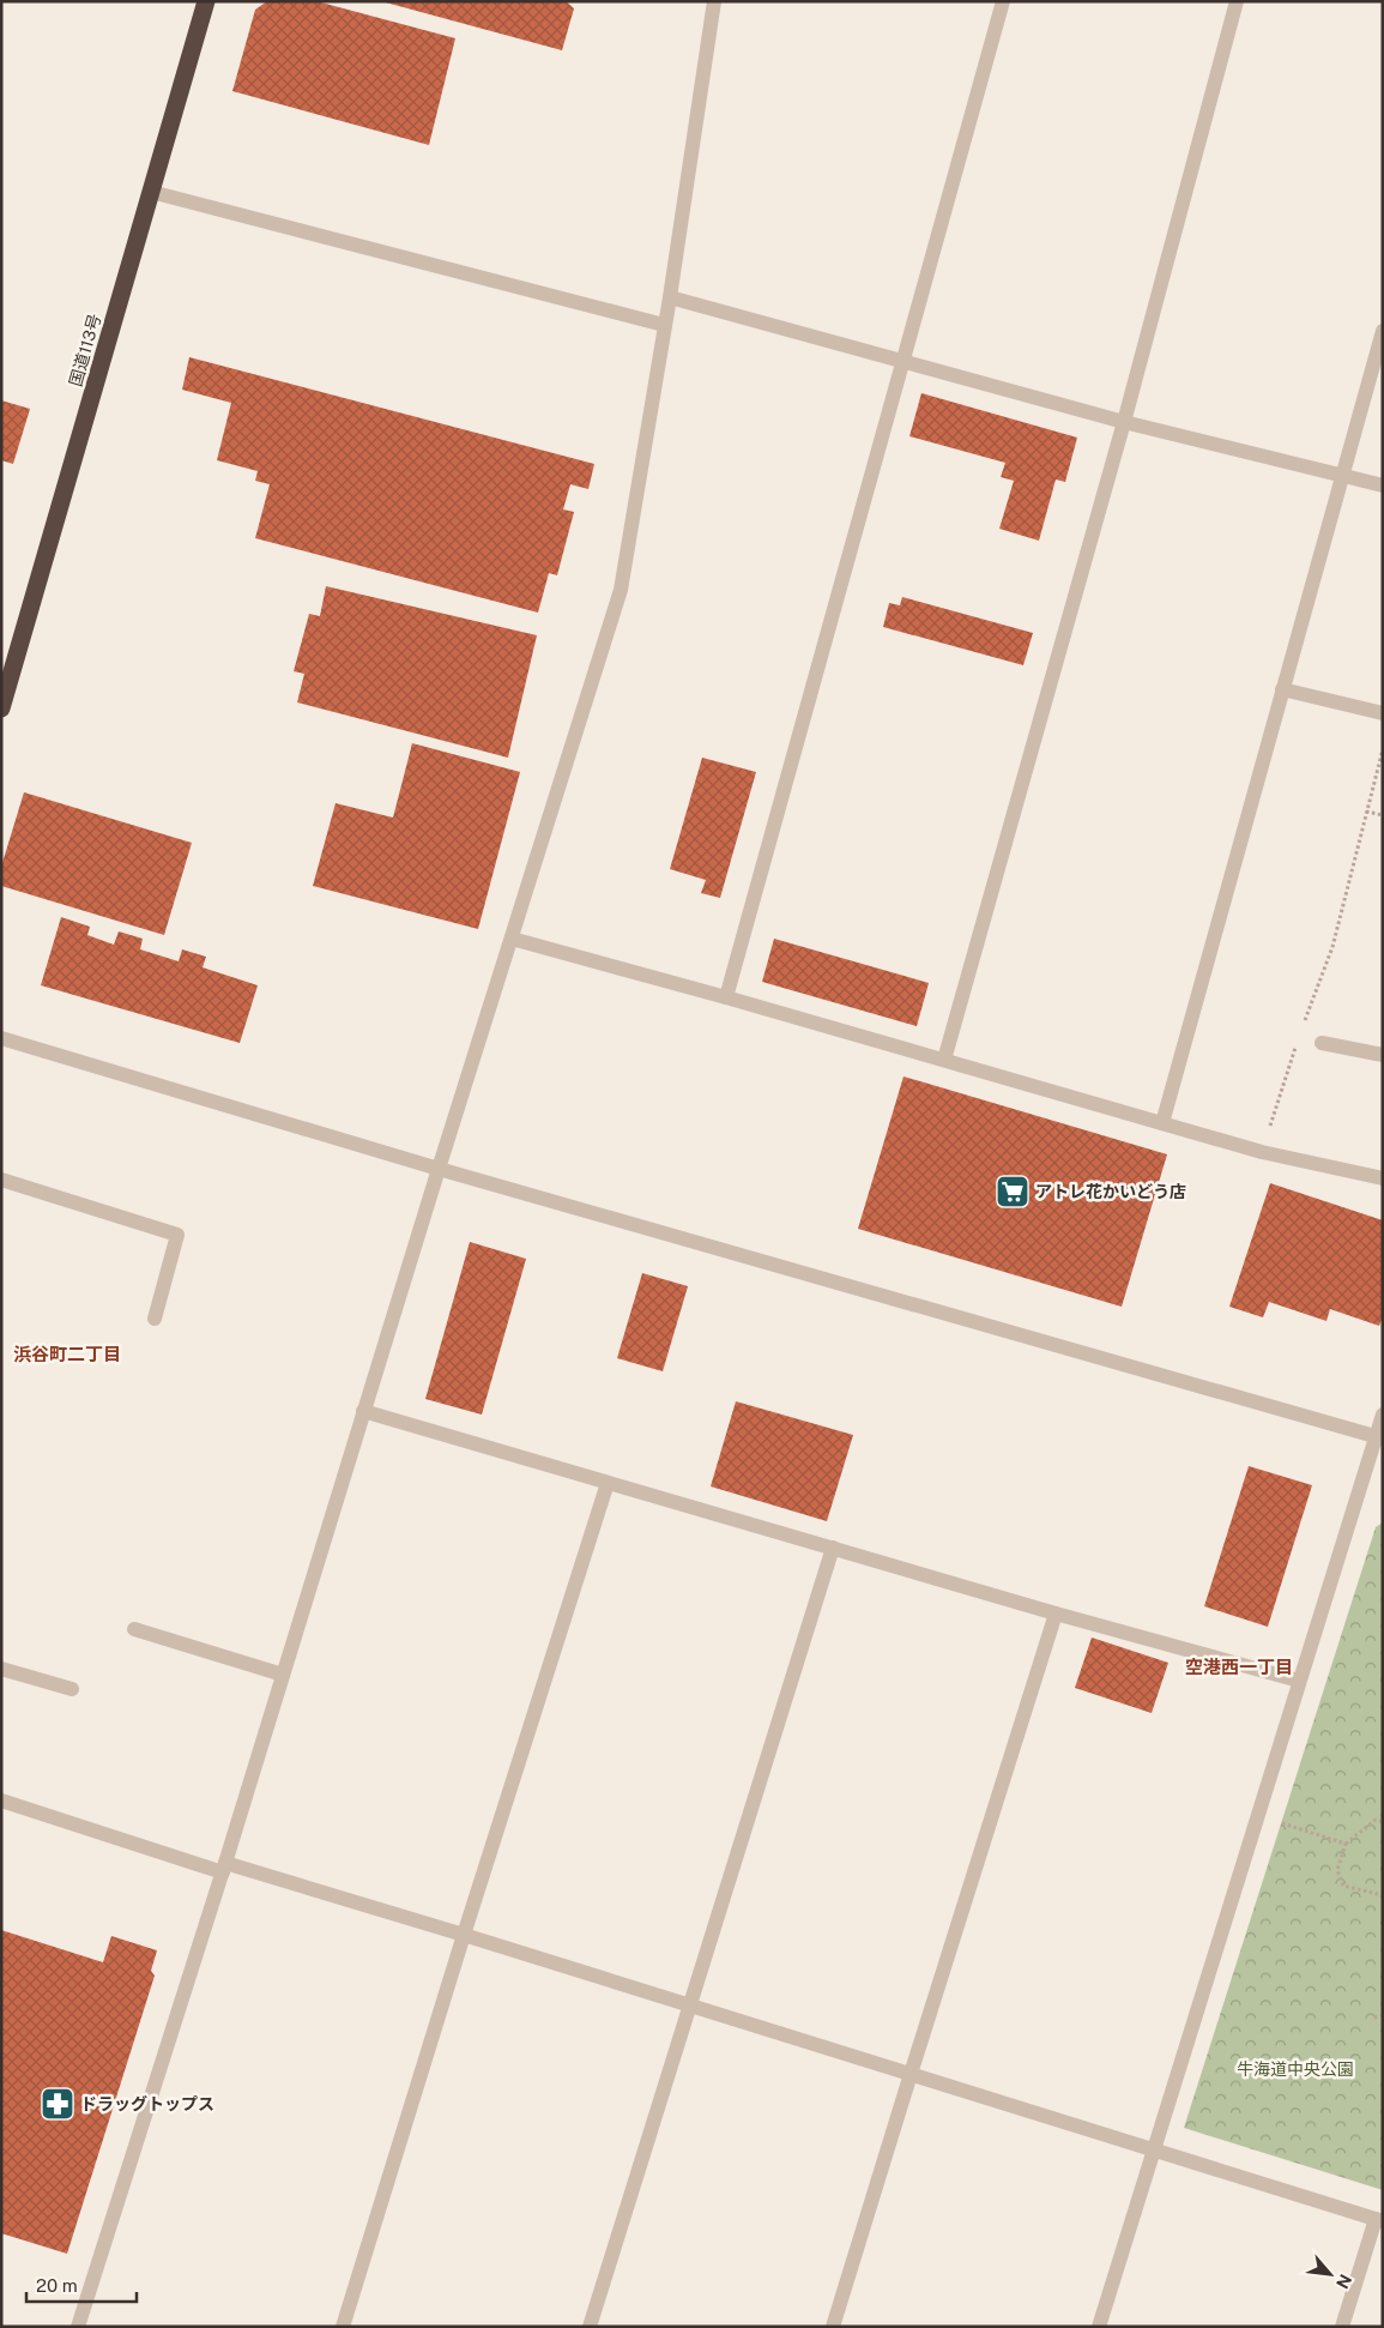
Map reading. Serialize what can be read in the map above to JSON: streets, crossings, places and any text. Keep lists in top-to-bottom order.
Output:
{
  "streets": {
    "highway": ["国道113号"]
  },
  "districts": ["浜谷町二丁目", "空港西一丁目"],
  "parks": ["牛海道中央公園"],
  "places": {
    "supermarket": ["アトレ花かいどう店"],
    "pharmacy": ["ドラッグトップス"]
  },
  "scale_bar": "20 m",
  "north": "bottom right"
}
